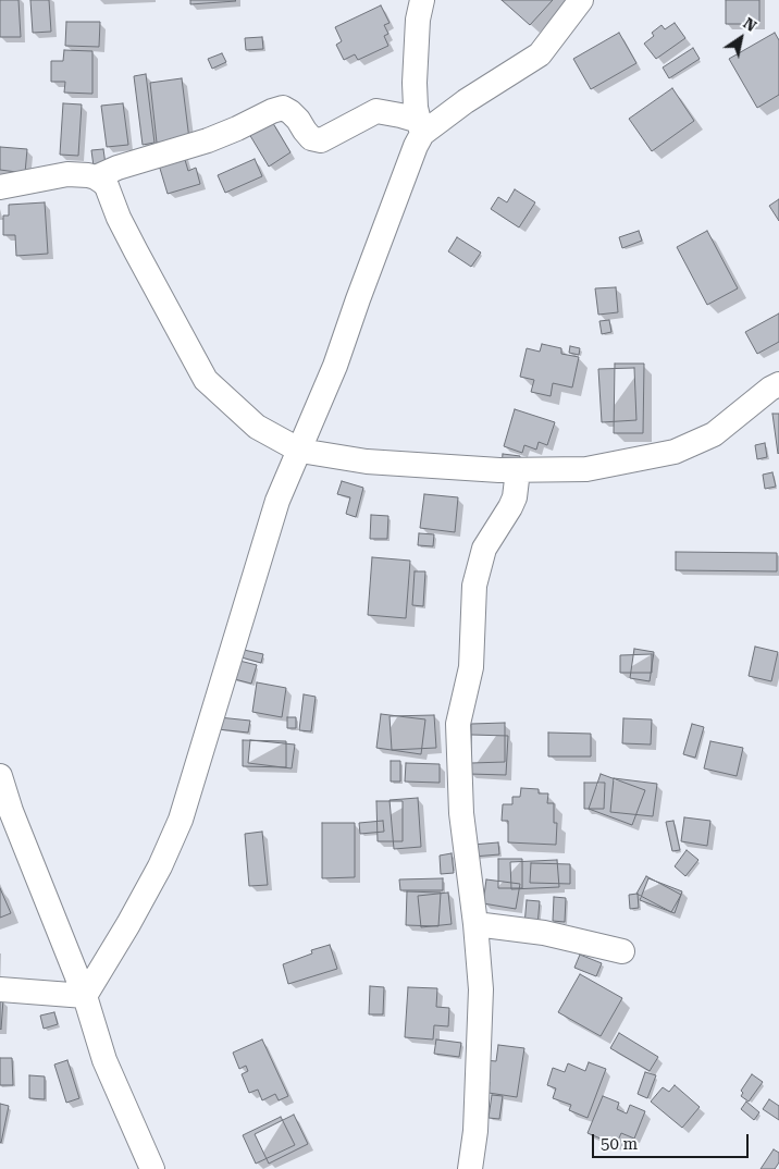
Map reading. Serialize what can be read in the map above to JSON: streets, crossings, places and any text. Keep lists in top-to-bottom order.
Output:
{
  "scale_bar": "50 m",
  "north": "top right"
}
